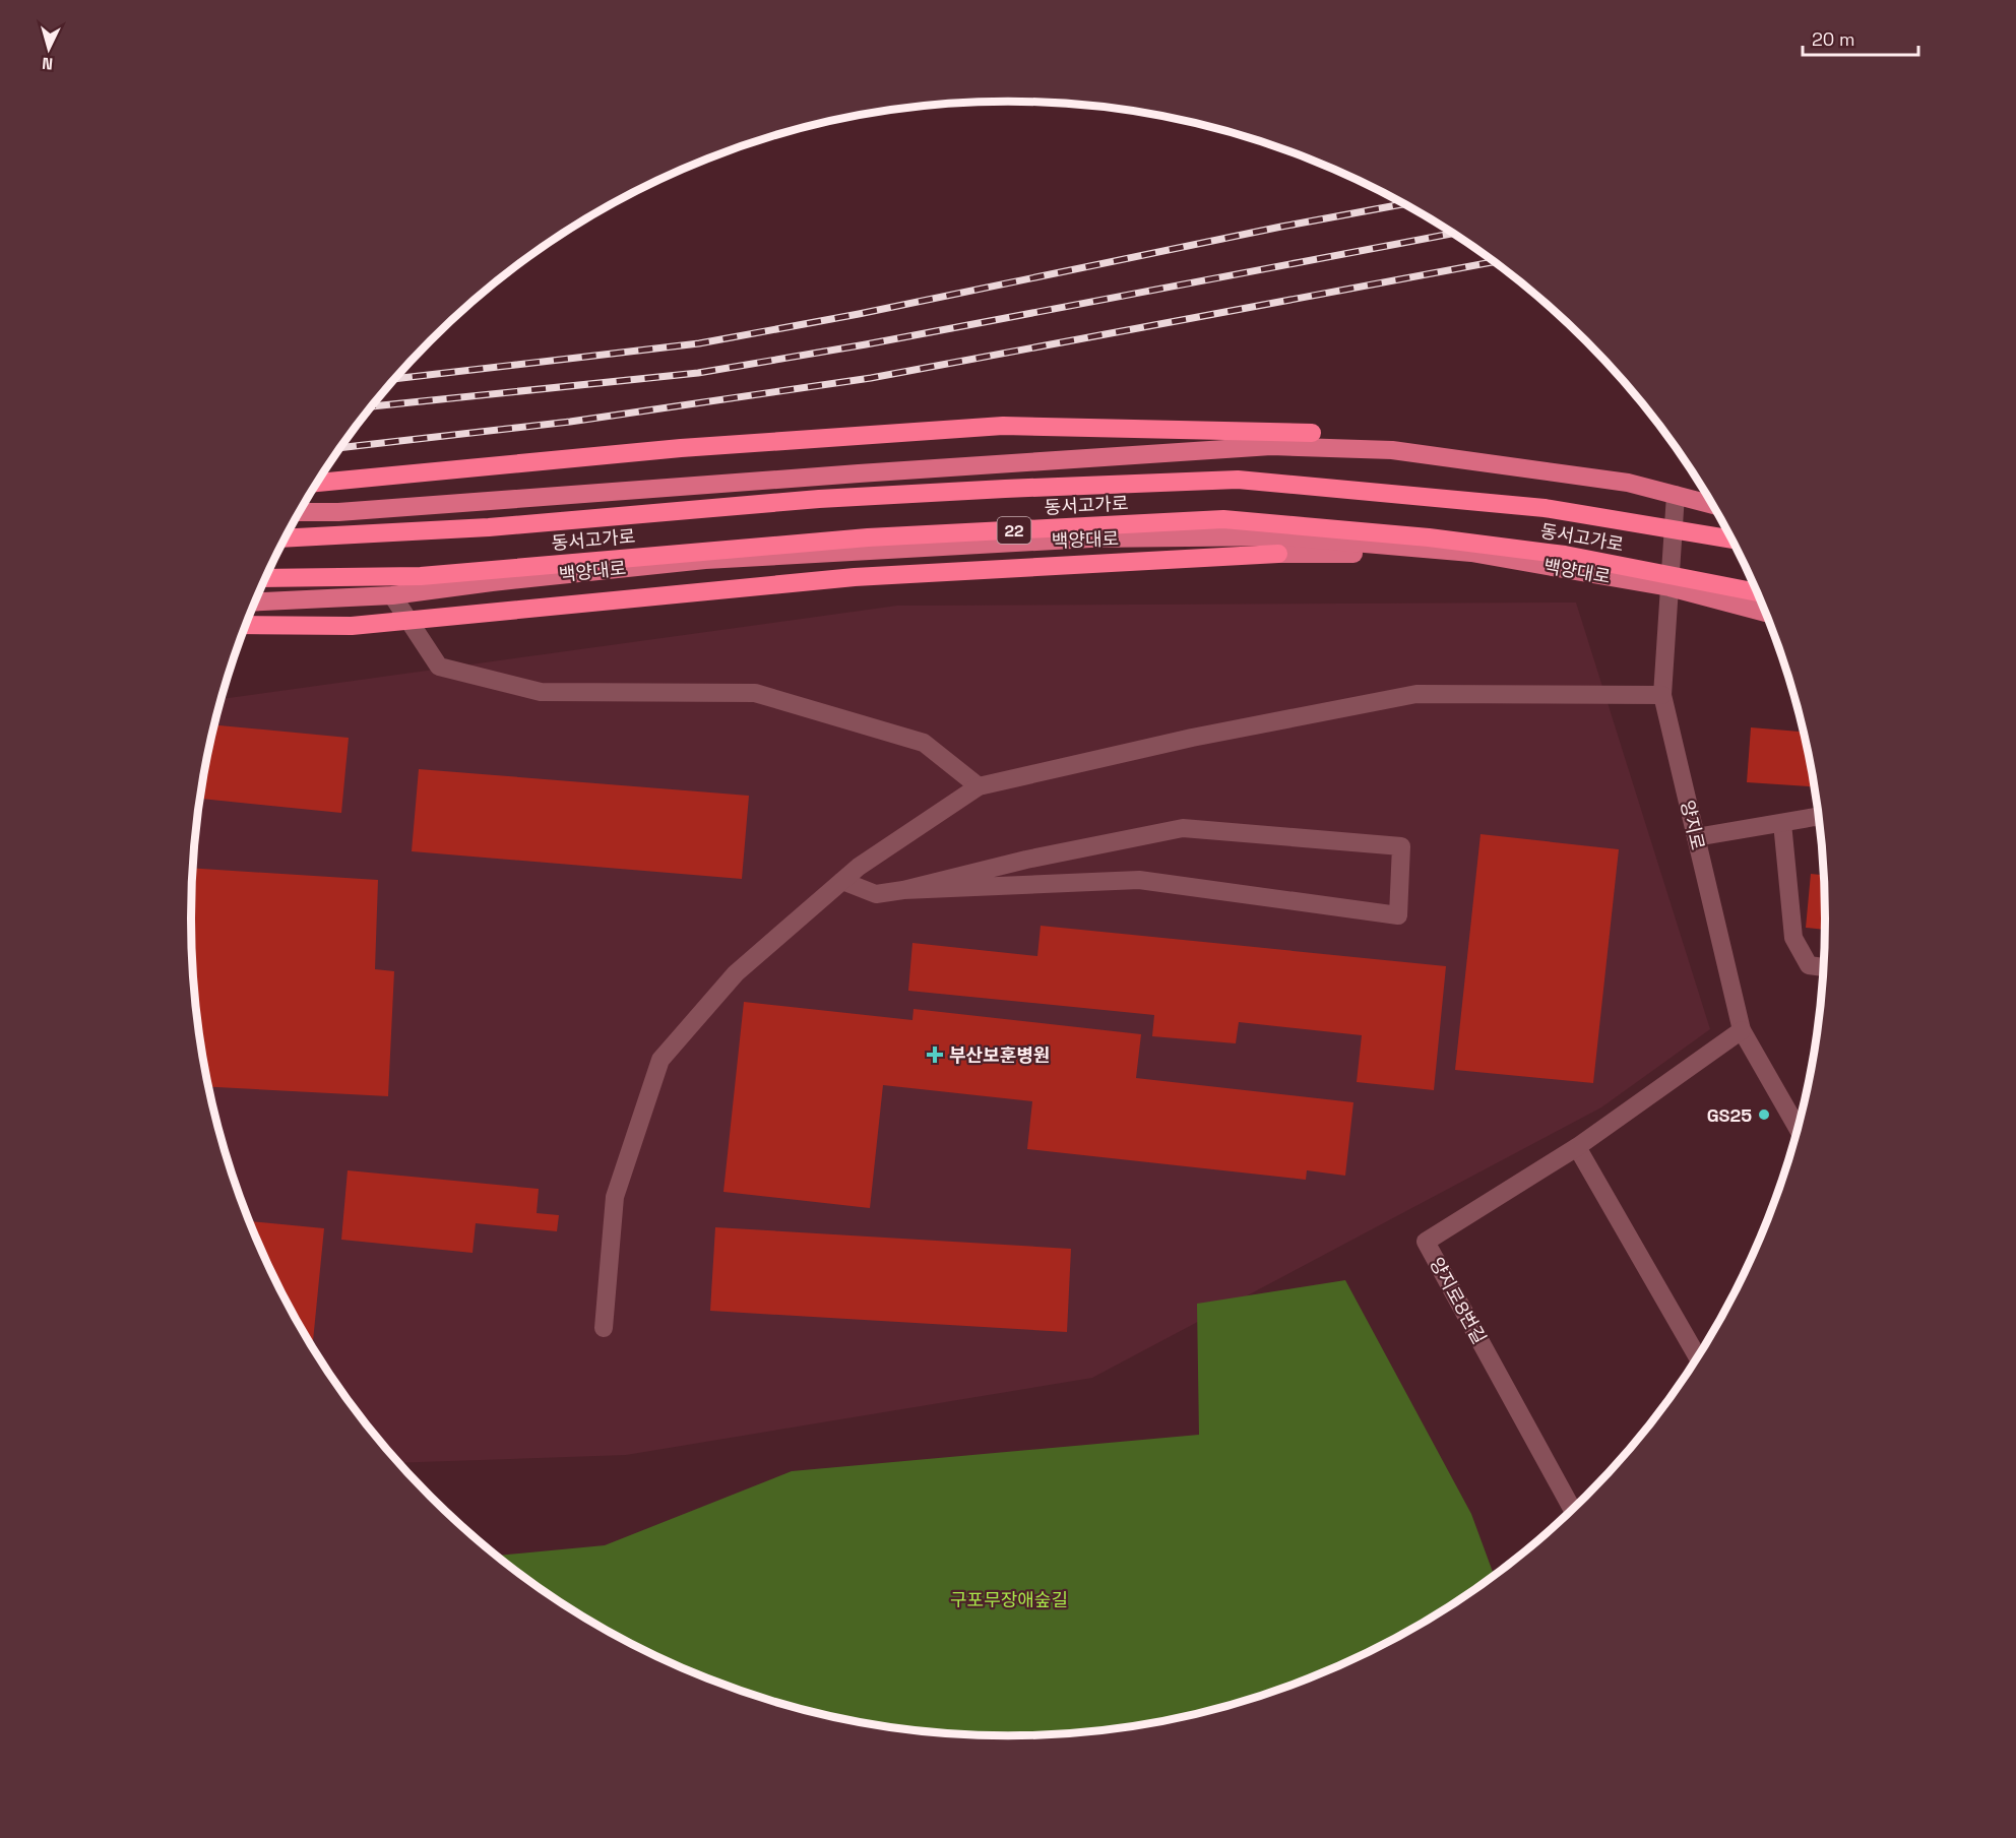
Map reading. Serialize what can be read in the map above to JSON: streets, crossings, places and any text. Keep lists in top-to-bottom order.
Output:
{
  "streets": {
    "highway": ["동서고가로", "22"],
    "main road": ["백양대로"],
    "street": ["양지로", "양지로8번길"]
  },
  "crossings": [
    ["백양대로", "양지로"],
    ["양지로", "양지로8번길"]
  ],
  "parks": ["구포무장애숲길"],
  "places": {
    "health": ["부산보훈병원"],
    "other": ["GS25"]
  },
  "scale_bar": "20 m",
  "north": "bottom"
}
